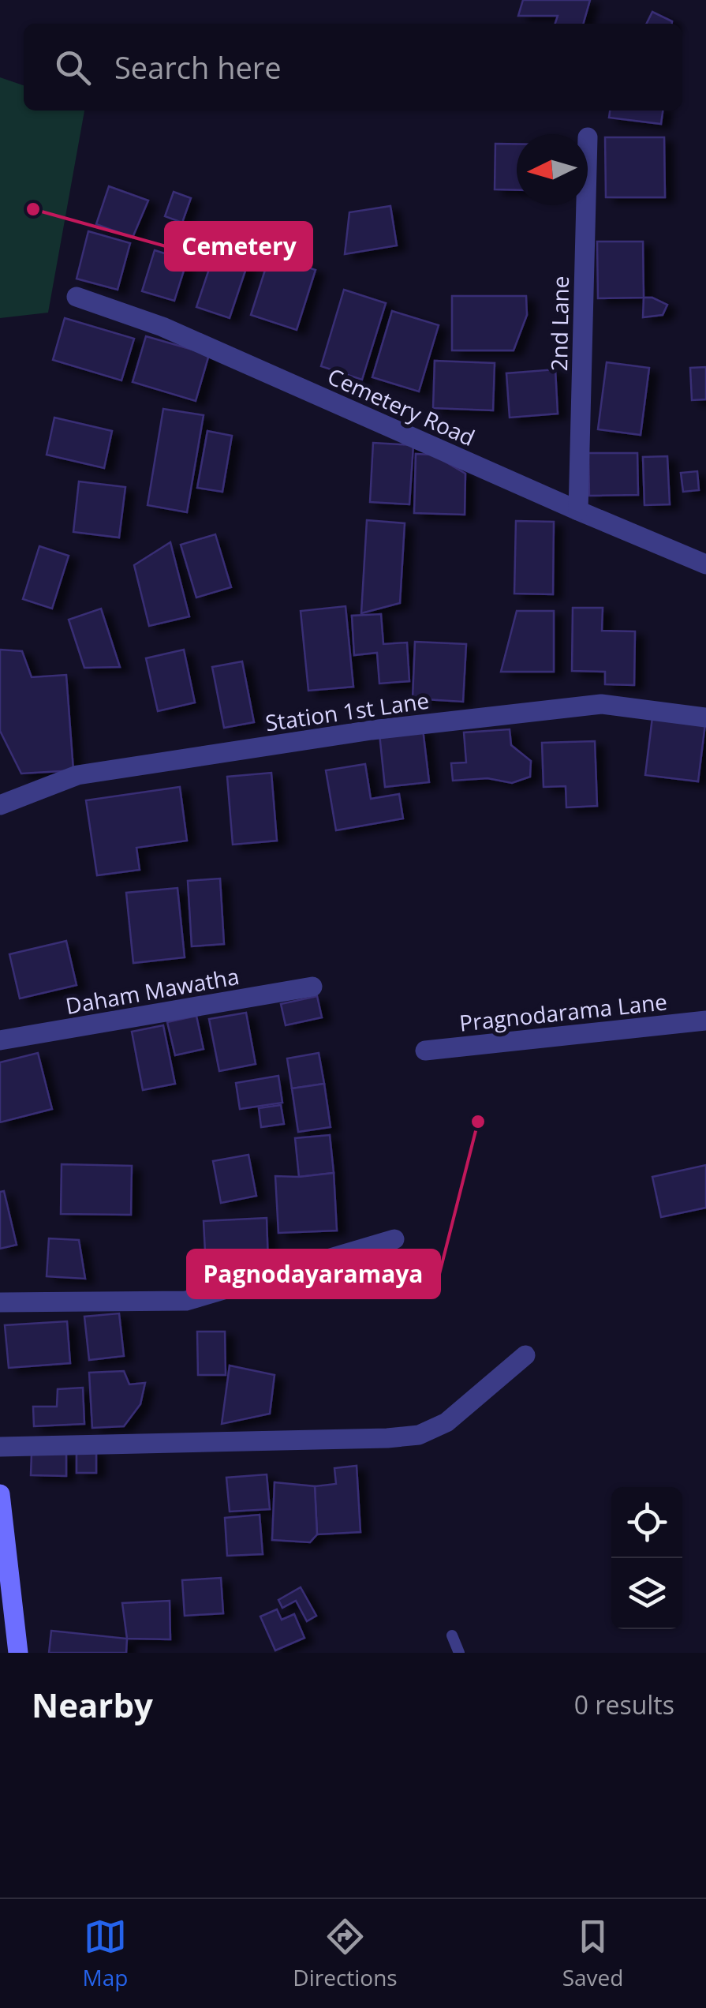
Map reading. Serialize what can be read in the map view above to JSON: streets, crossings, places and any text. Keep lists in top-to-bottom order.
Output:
{
  "streets": {
    "street": [
      "2nd Lane",
      "Cemetery Road",
      "Station 1st Lane",
      "Daham Mawatha",
      "Pragnodarama Lane"
    ]
  },
  "crossings": [
    ["2nd Lane", "Cemetery Road"]
  ],
  "places": ["Cemetery", "Pagnodayaramaya"],
  "north": "left",
  "page": {
    "search": "Search here",
    "heading": ["Nearby", "0 results"],
    "nav": ["Map", "Directions", "Saved"]
  }
}
